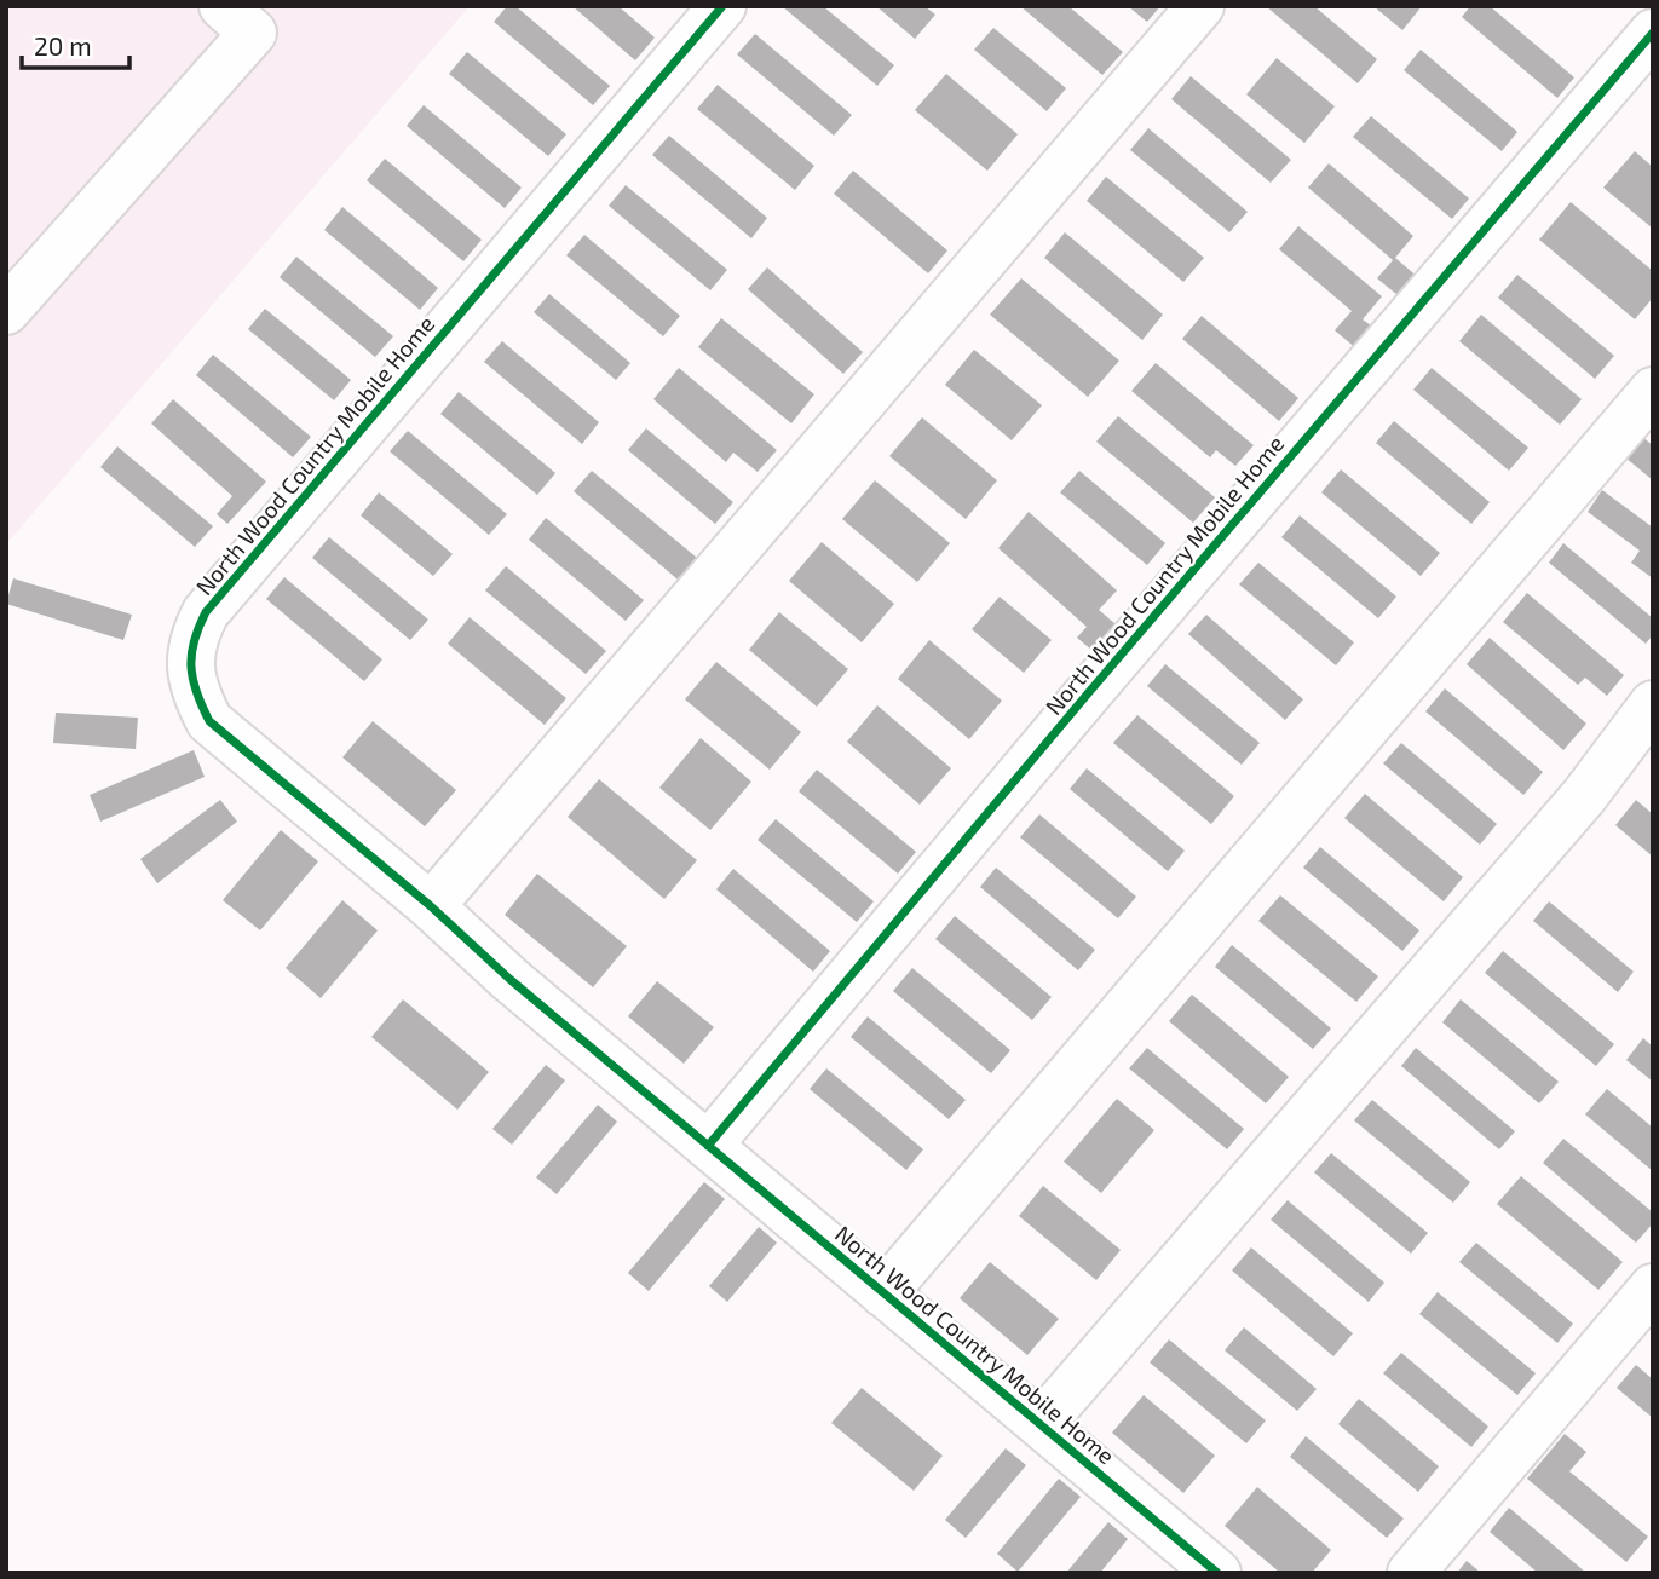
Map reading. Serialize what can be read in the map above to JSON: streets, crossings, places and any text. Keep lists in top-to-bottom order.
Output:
{
  "streets": {
    "street": ["North Wood Country Mobile Home"]
  },
  "scale_bar": "20 m"
}
